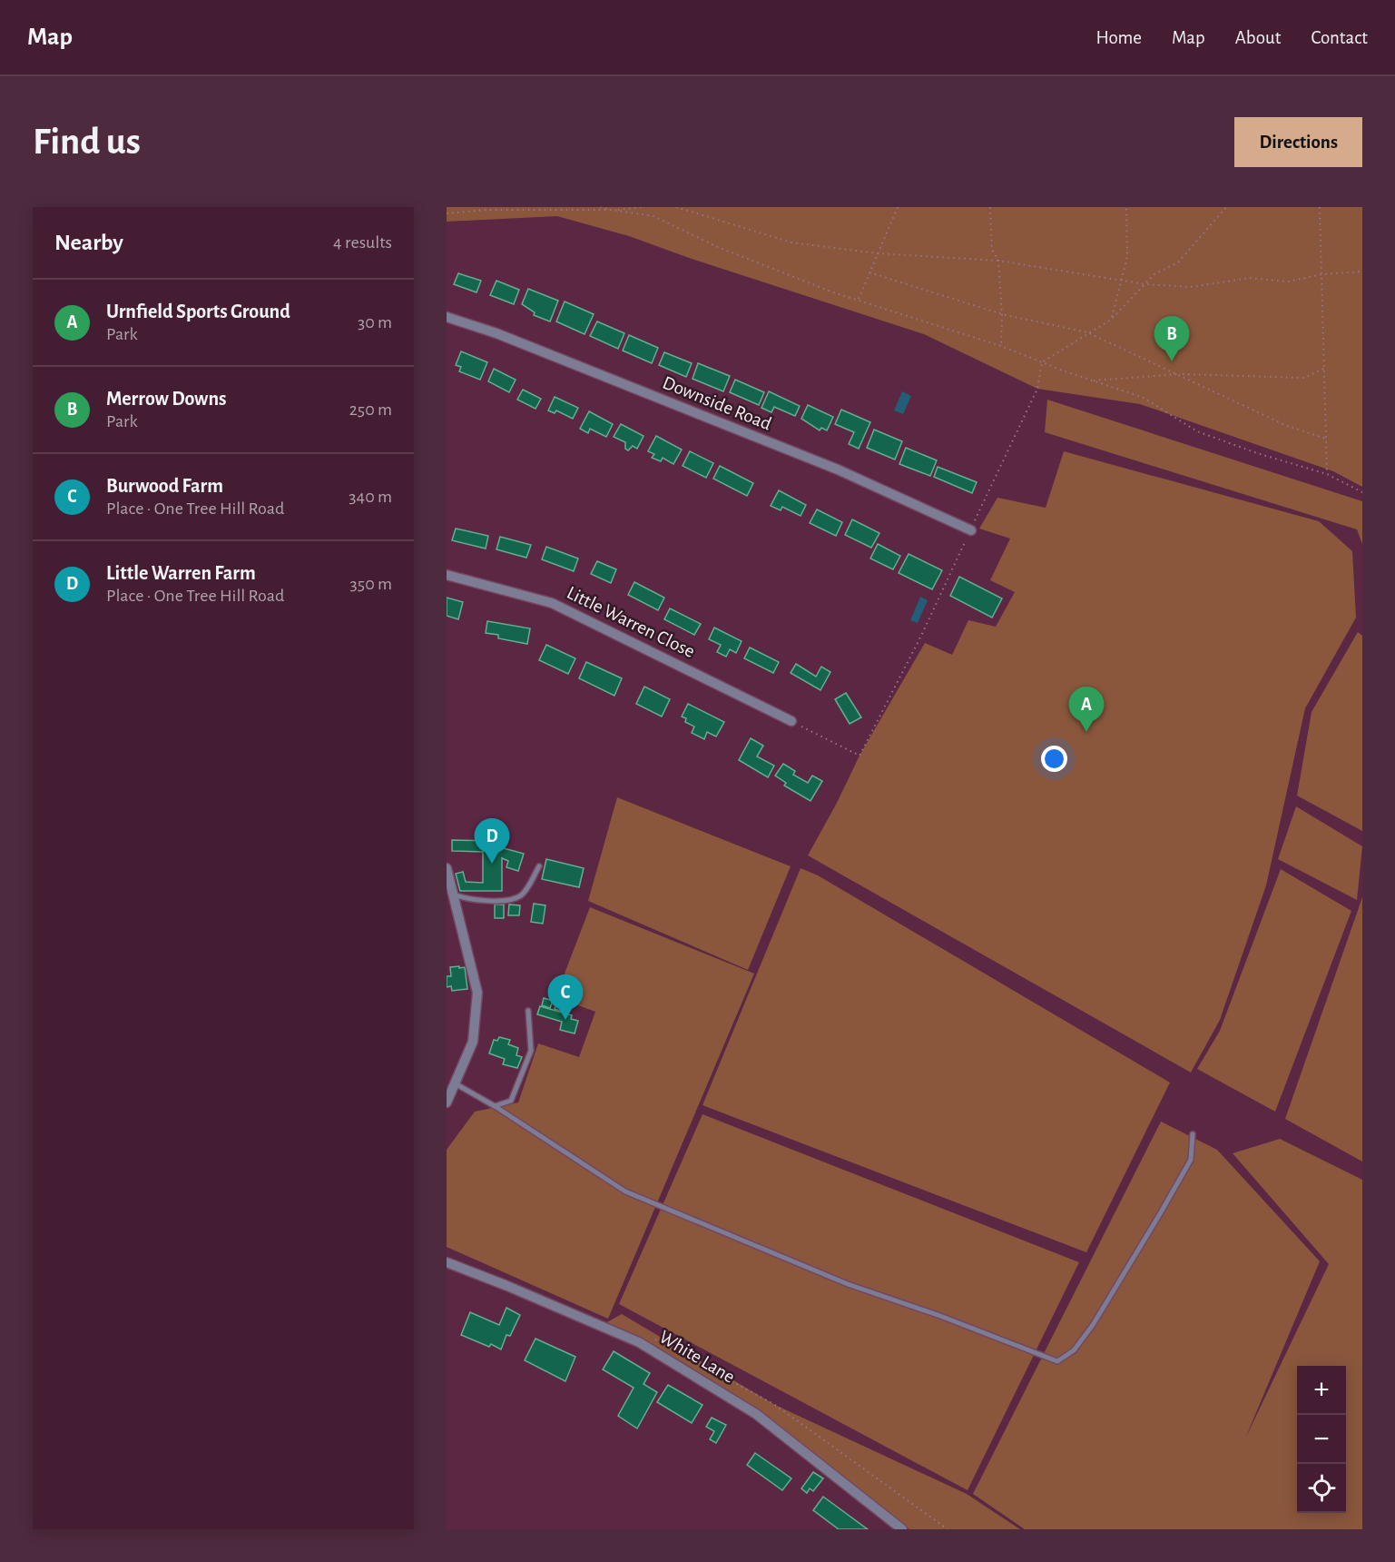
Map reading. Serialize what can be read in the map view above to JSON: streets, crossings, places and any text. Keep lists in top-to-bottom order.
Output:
{
  "streets": {
    "street": ["Downside Road", "Little Warren Close", "White Lane"]
  },
  "page": {
    "header": "Map",
    "nav": [
      "Home",
      "Map",
      "About",
      "Contact"
    ],
    "buttons": "Directions",
    "title": "Find us",
    "heading": ["Nearby", "4 results"],
    "list": [
      {
        "mark": "A",
        "name": "Urnfield Sports Ground",
        "note": "Park",
        "value": "30 m"
      },
      {
        "mark": "B",
        "name": "Merrow Downs",
        "note": "Park",
        "value": "250 m"
      },
      {
        "mark": "C",
        "name": "Burwood Farm",
        "note": "Place · One Tree Hill Road",
        "value": "340 m"
      },
      {
        "mark": "D",
        "name": "Little Warren Farm",
        "note": "Place · One Tree Hill Road",
        "value": "350 m"
      }
    ],
    "pins": [
      "B",
      "A",
      "D",
      "C"
    ],
    "map_buttons": ["+", "−"]
  }
}
